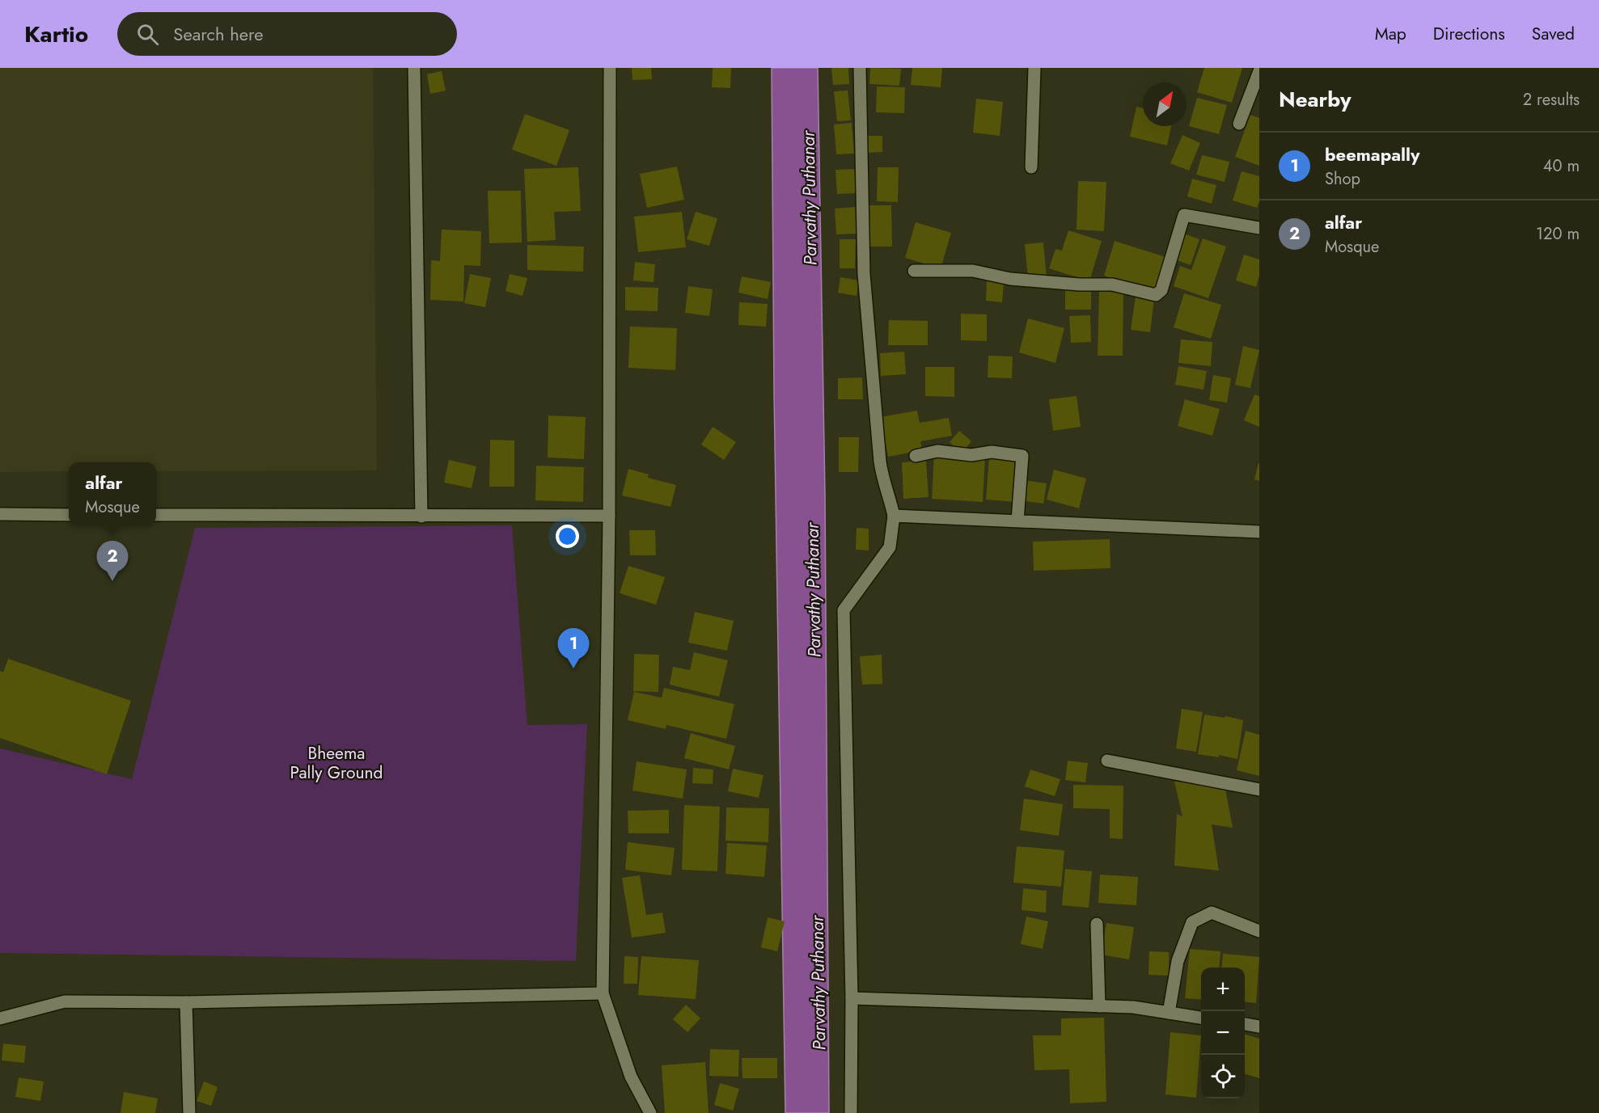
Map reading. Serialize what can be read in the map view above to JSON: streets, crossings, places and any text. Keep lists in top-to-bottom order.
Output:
{
  "water": ["Parvathy Puthanar"],
  "parks": ["Bheema Pally Ground"],
  "north": "top right",
  "page": {
    "header": "Kartio",
    "search": "Search here",
    "nav": ["Map", "Directions", "Saved"],
    "heading": ["Nearby", "2 results"],
    "list": [
      {
        "mark": "1",
        "name": "beemapally",
        "note": "Shop",
        "value": "40 m"
      },
      {
        "mark": "2",
        "name": "alfar",
        "note": "Mosque",
        "value": "120 m"
      }
    ],
    "popup": ["alfar", "Mosque"],
    "pins": ["2", "1"],
    "map_buttons": ["+", "−"]
  }
}
